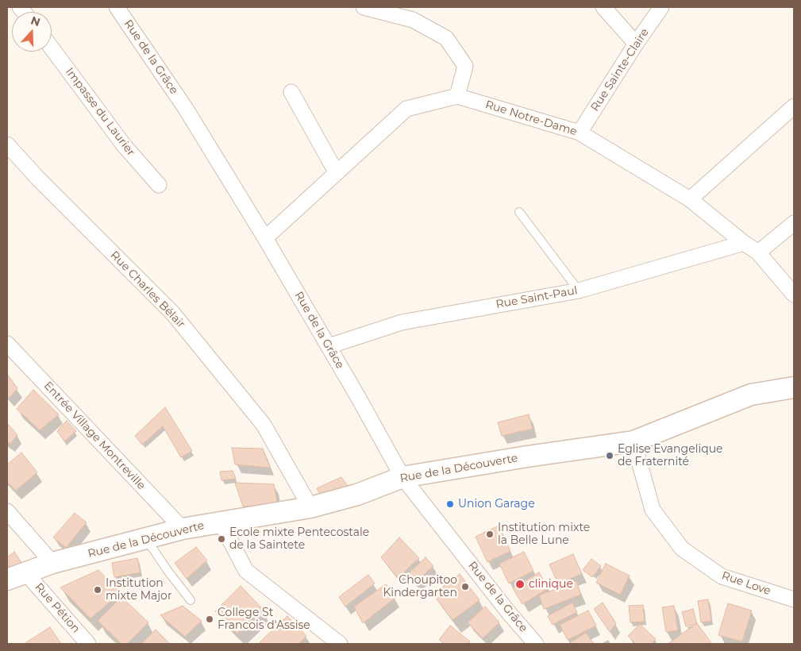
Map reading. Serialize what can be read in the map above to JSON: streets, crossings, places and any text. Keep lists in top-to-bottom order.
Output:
{
  "streets": {
    "street": [
      "Rue de la Grâce",
      "Rue Sainte-Claire",
      "Impasse du Laurier",
      "Rue Notre-Dame",
      "Rue Charles Bélair",
      "Rue Saint-Paul",
      "Entrée Village Montreville",
      "Rue de la Découverte",
      "Rue Love",
      "Rue Pétion"
    ]
  },
  "crossings": [
    ["Rue de la Grâce", "Rue Saint-Paul"],
    ["Rue de la Grâce", "Rue de la Découverte"],
    ["Rue Sainte-Claire", "Rue Notre-Dame"],
    ["Rue Notre-Dame", "Rue Saint-Paul"],
    ["Rue Charles Bélair", "Rue de la Découverte"],
    ["Entrée Village Montreville", "Rue de la Découverte"],
    ["Rue de la Découverte", "Rue Love"],
    ["Rue de la Découverte", "Rue Pétion"]
  ],
  "places": [
    "Eglise Evangelique de Fraternité",
    "Union Garage",
    "Institution mixte la Belle Lune",
    "Ecole mixte Pentecostale de la Saintete",
    "clinique",
    "Choupitoo Kindergarten",
    "Institution mixte Major",
    "College St Francois d'Assise"
  ],
  "north": "top"
}
